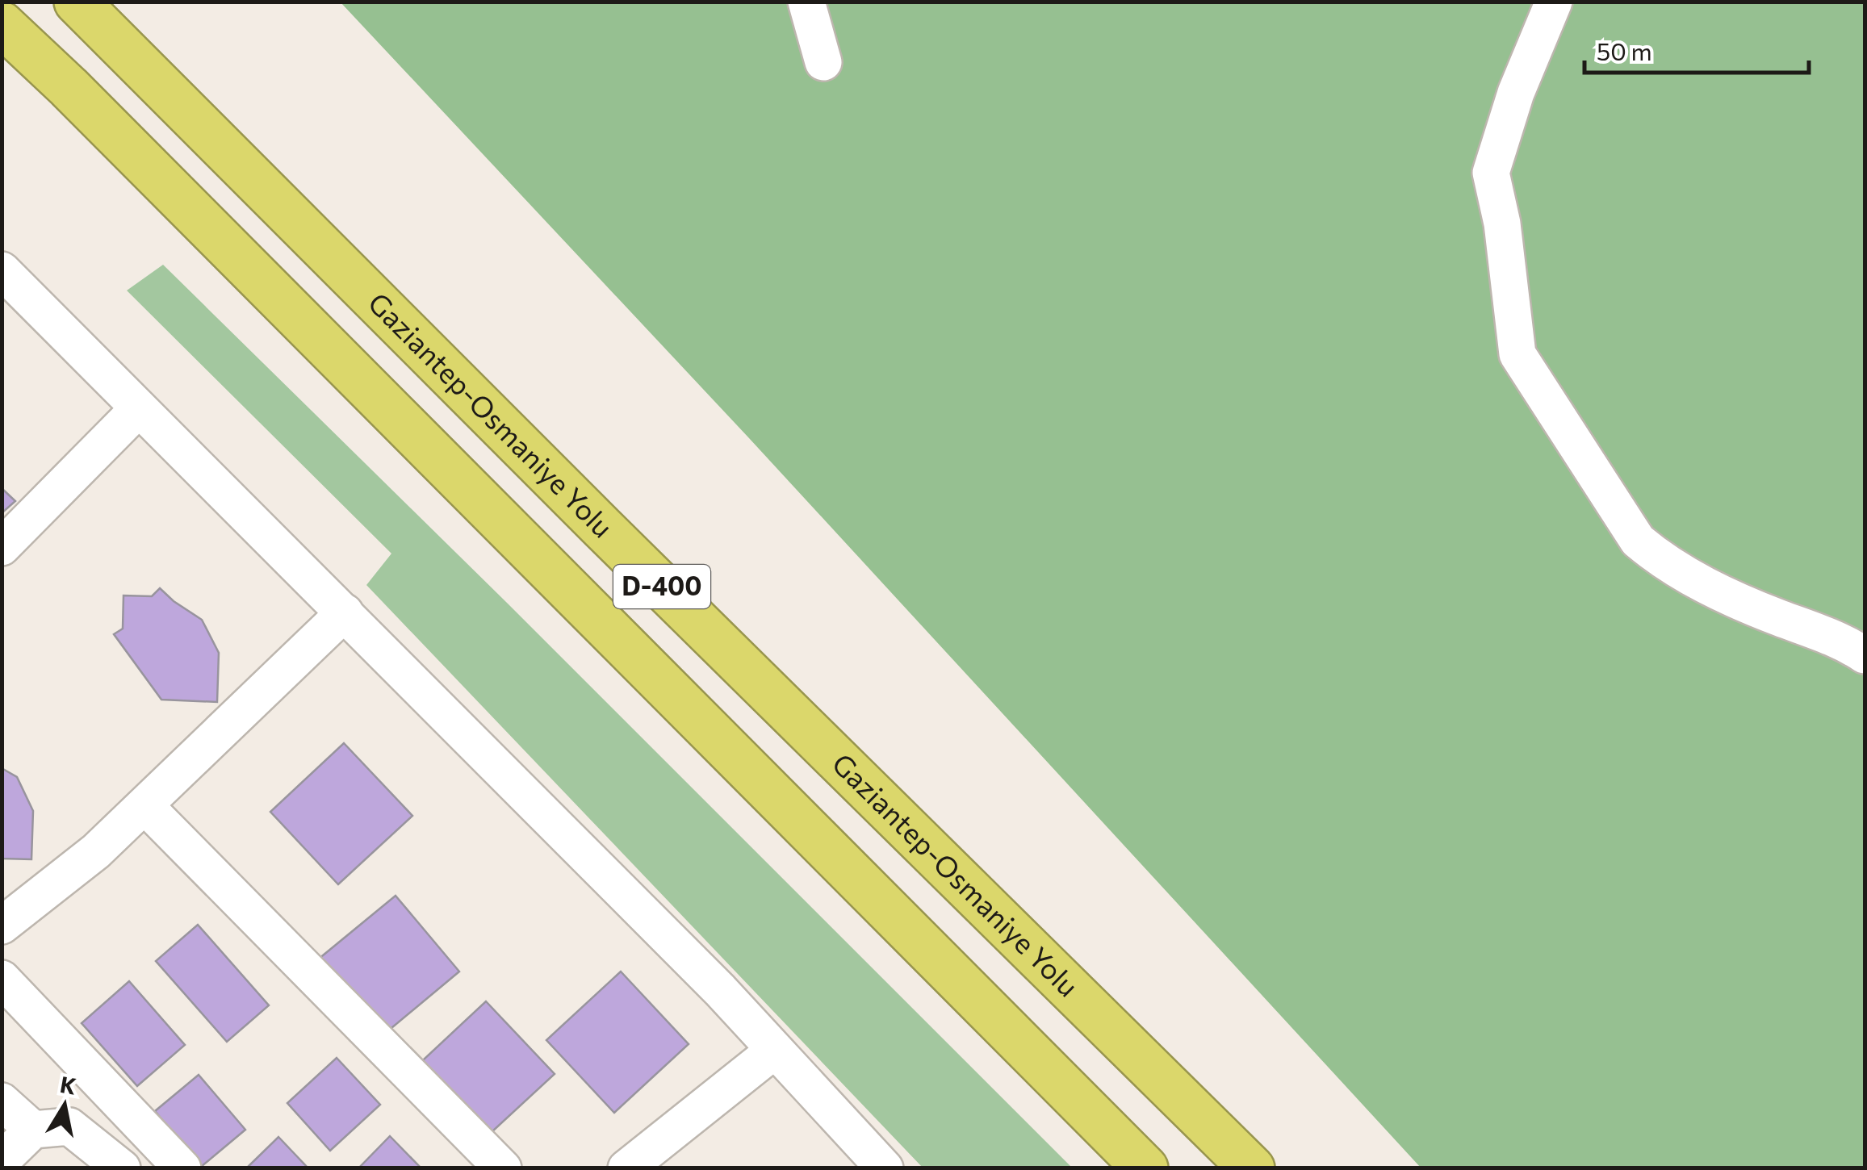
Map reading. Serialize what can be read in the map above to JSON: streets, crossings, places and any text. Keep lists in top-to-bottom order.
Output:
{
  "streets": {
    "highway": ["Gaziantep-Osmaniye Yolu", "D-400"]
  },
  "scale_bar": "50 m",
  "north": "top"
}
